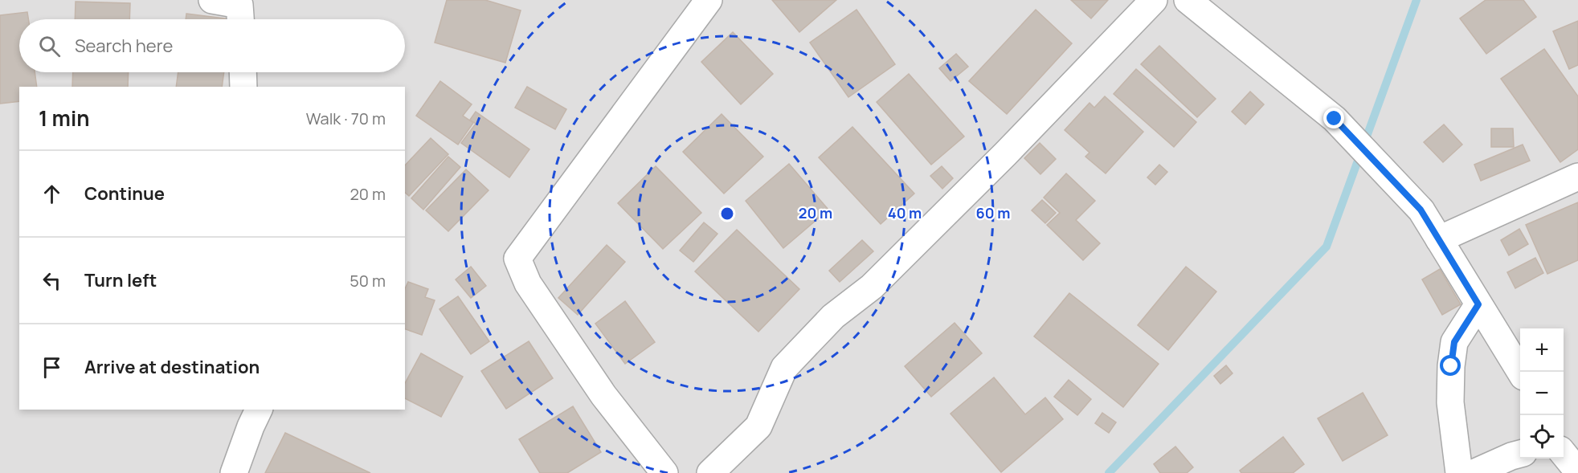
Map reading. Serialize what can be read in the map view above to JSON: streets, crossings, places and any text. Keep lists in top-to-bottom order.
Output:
{
  "page": {
    "search": "Search here",
    "heading": ["1 min", "Walk · 70 m"],
    "list": [
      ["Continue", "20 m"],
      ["Turn left", "50 m"],
      "Arrive at destination"
    ],
    "map_buttons": ["+", "−"]
  },
  "rings": ["20 m", "40 m", "60 m"]
}
